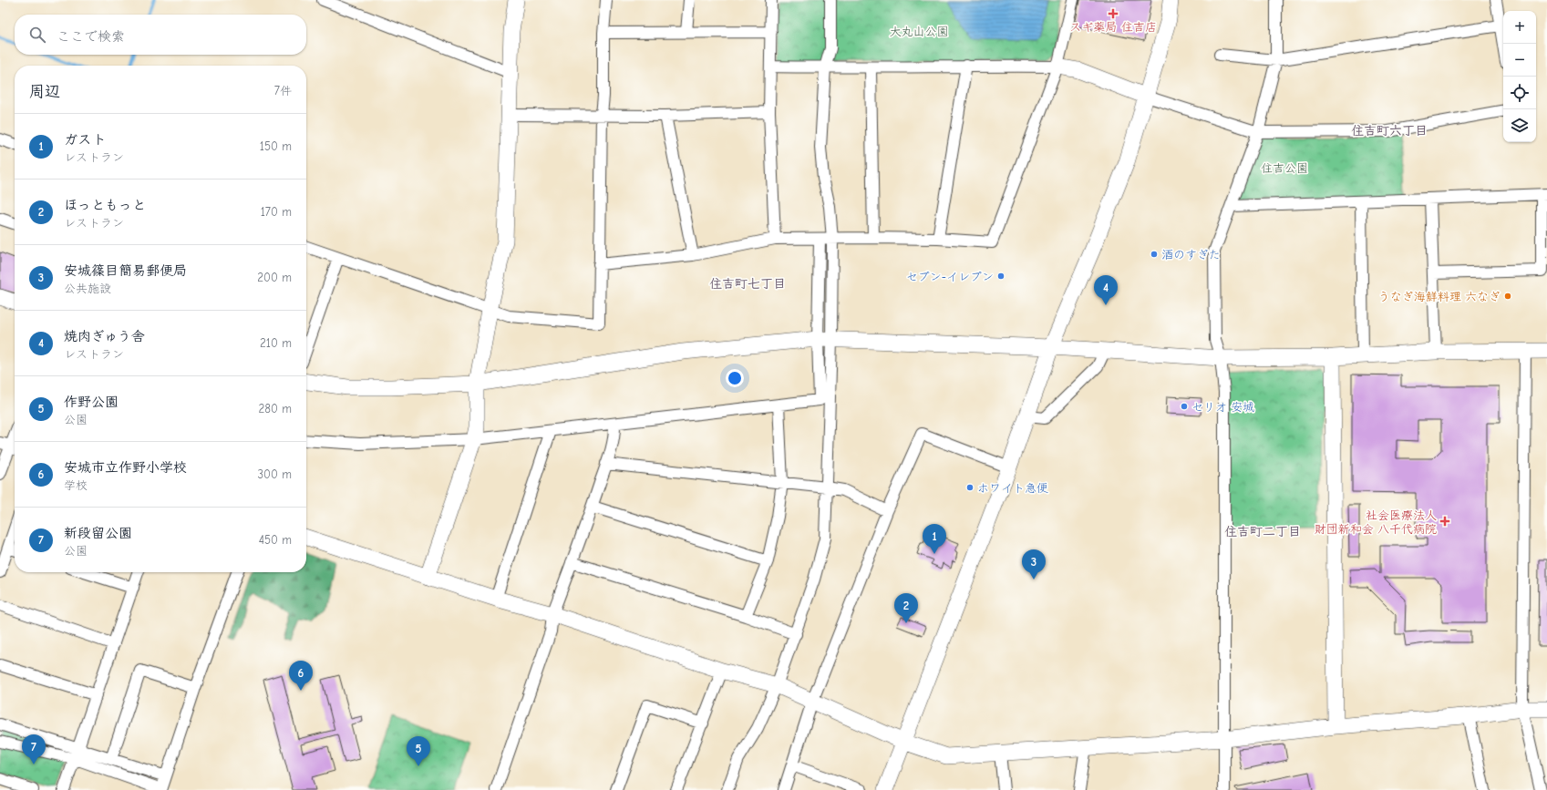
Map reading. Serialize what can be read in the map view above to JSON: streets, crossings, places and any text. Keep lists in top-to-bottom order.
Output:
{
  "districts": ["住吉町六丁目", "住吉町七丁目", "住吉町二丁目"],
  "parks": ["大丸山公園", "住吉公園"],
  "places": {
    "health": ["スギ薬局 住吉店", "社会医療法人 財団新和会 八千代病院"],
    "other": [
      "酒のすぎた",
      "セブン-イレブン",
      "うなぎ海鮮料理 六なぎ",
      "セリオ 安城",
      "ホワイト急便"
    ]
  },
  "page": {
    "map_buttons": ["+", "−"],
    "search": "ここで検索",
    "heading": ["周辺", "7件"],
    "list": [
      {
        "mark": "1",
        "name": "ガスト",
        "note": "レストラン",
        "value": "150 m"
      },
      {
        "mark": "2",
        "name": "ほっともっと",
        "note": "レストラン",
        "value": "170 m"
      },
      {
        "mark": "3",
        "name": "安城篠目簡易郵便局",
        "note": "公共施設",
        "value": "200 m"
      },
      {
        "mark": "4",
        "name": "焼肉ぎゅう舎",
        "note": "レストラン",
        "value": "210 m"
      },
      {
        "mark": "5",
        "name": "作野公園",
        "note": "公園",
        "value": "280 m"
      },
      {
        "mark": "6",
        "name": "安城市立作野小学校",
        "note": "学校",
        "value": "300 m"
      },
      {
        "mark": "7",
        "name": "新段留公園",
        "note": "公園",
        "value": "450 m"
      }
    ],
    "pins": [
      "4",
      "1",
      "3",
      "2",
      "6",
      "7",
      "5"
    ]
  }
}
